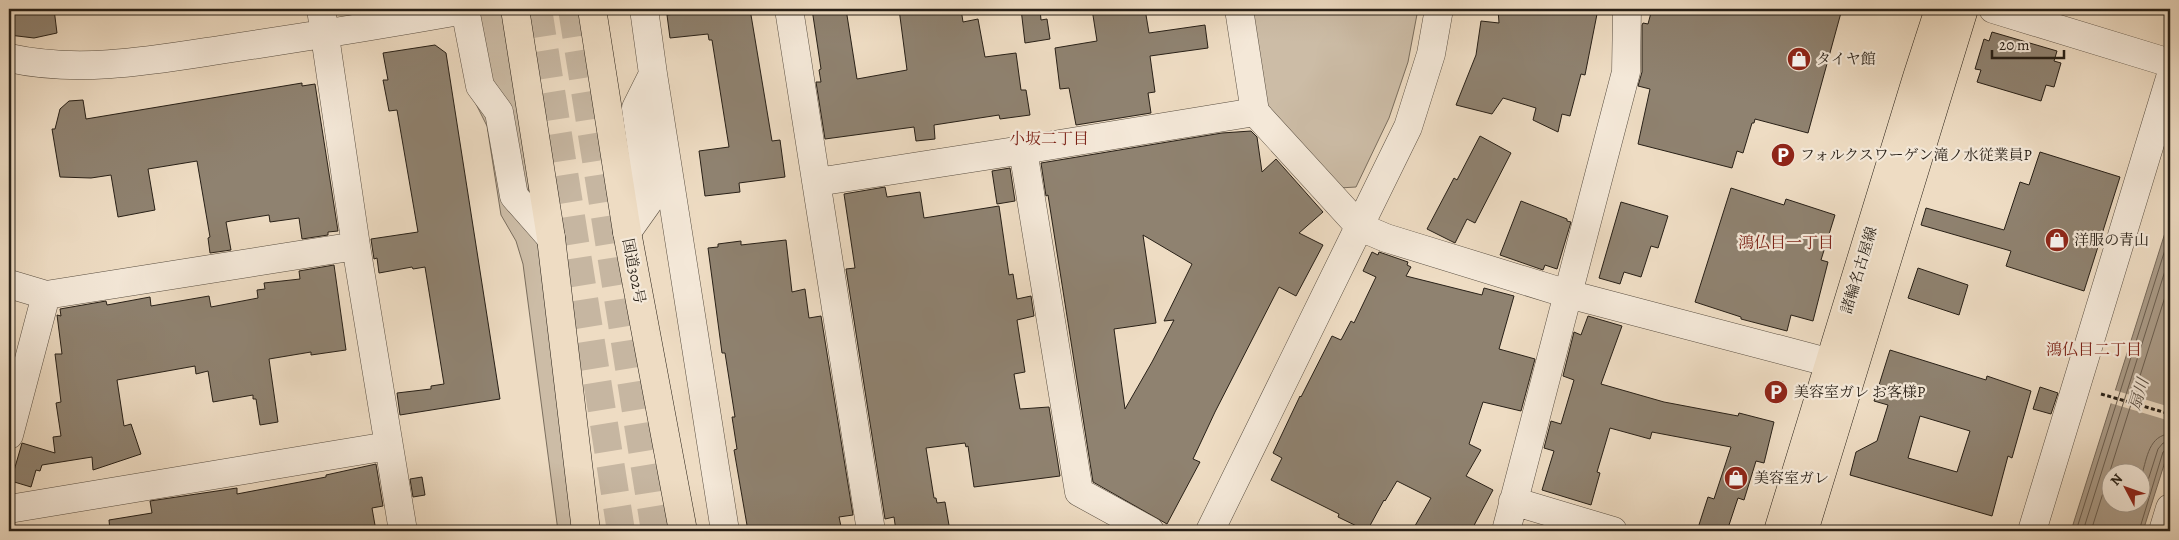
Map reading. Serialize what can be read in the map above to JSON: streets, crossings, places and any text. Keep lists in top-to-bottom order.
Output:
{
  "streets": {
    "main road": ["諸輪名古屋線", "国道302号"]
  },
  "districts": ["小坂二丁目", "鴻仏目一丁目", "鴻仏目二丁目"],
  "water": ["扇川"],
  "places": {
    "shop": ["タイヤ館", "洋服の青山", "美容室ガレ"],
    "parking": ["フォルクスワーゲン滝ノ水従業員P", "美容室ガレ お客様P"]
  },
  "scale_bar": "20 m",
  "north": "top left"
}
